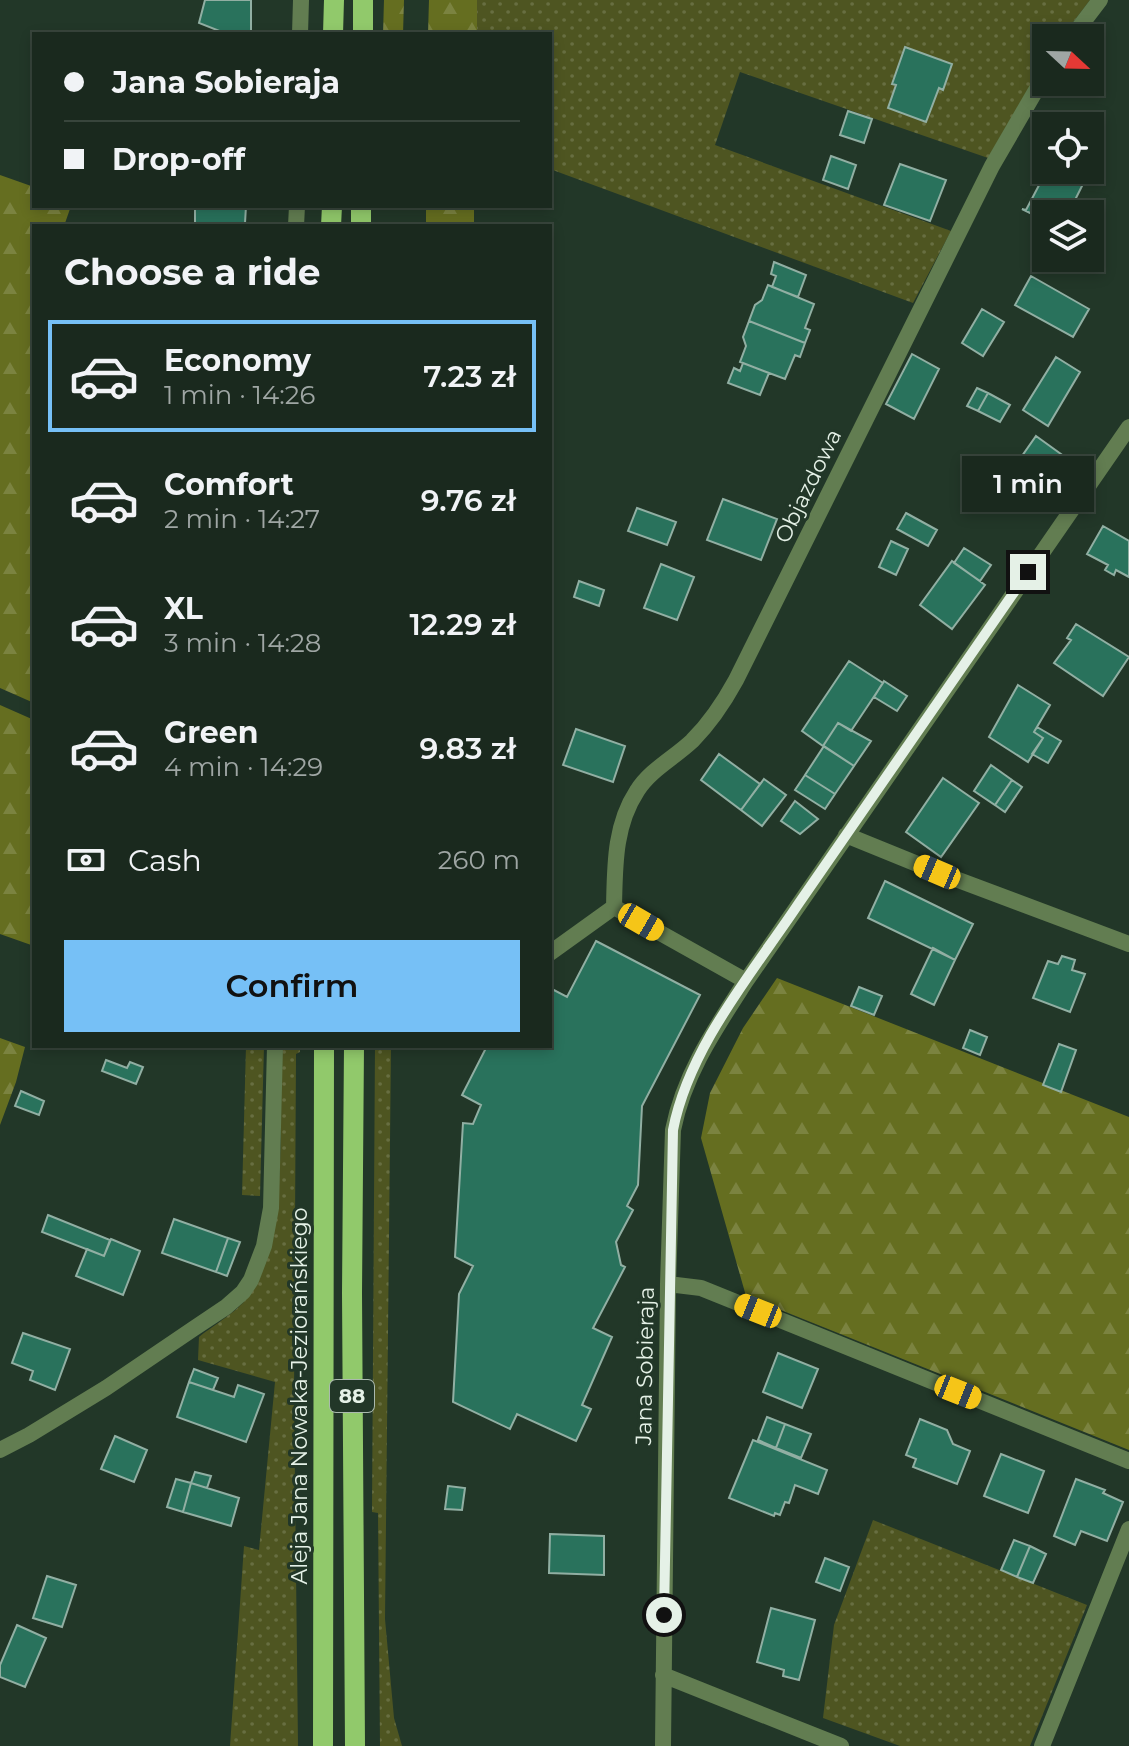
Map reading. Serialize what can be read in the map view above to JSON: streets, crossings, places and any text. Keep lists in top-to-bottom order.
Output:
{
  "streets": {
    "main road": ["Aleja Jana Nowaka-Jeziorańskiego", "88"],
    "street": ["Objazdowa", "Jana Sobieraja"]
  },
  "north": "right",
  "page": {
    "banner": ["Jana Sobieraja", "Drop-off"],
    "heading": "Choose a ride",
    "list": [
      {
        "name": "Economy",
        "note": "1 min · 14:26",
        "value": "7.23 zł"
      },
      {
        "name": "Comfort",
        "note": "2 min · 14:27",
        "value": "9.76 zł"
      },
      {
        "name": "XL",
        "note": "3 min · 14:28",
        "value": "12.29 zł"
      },
      {
        "name": "Green",
        "note": "4 min · 14:29",
        "value": "9.83 zł"
      }
    ],
    "bubble": "1 min",
    "pay": ["Cash", "260 m"],
    "buttons": "Confirm"
  }
}
